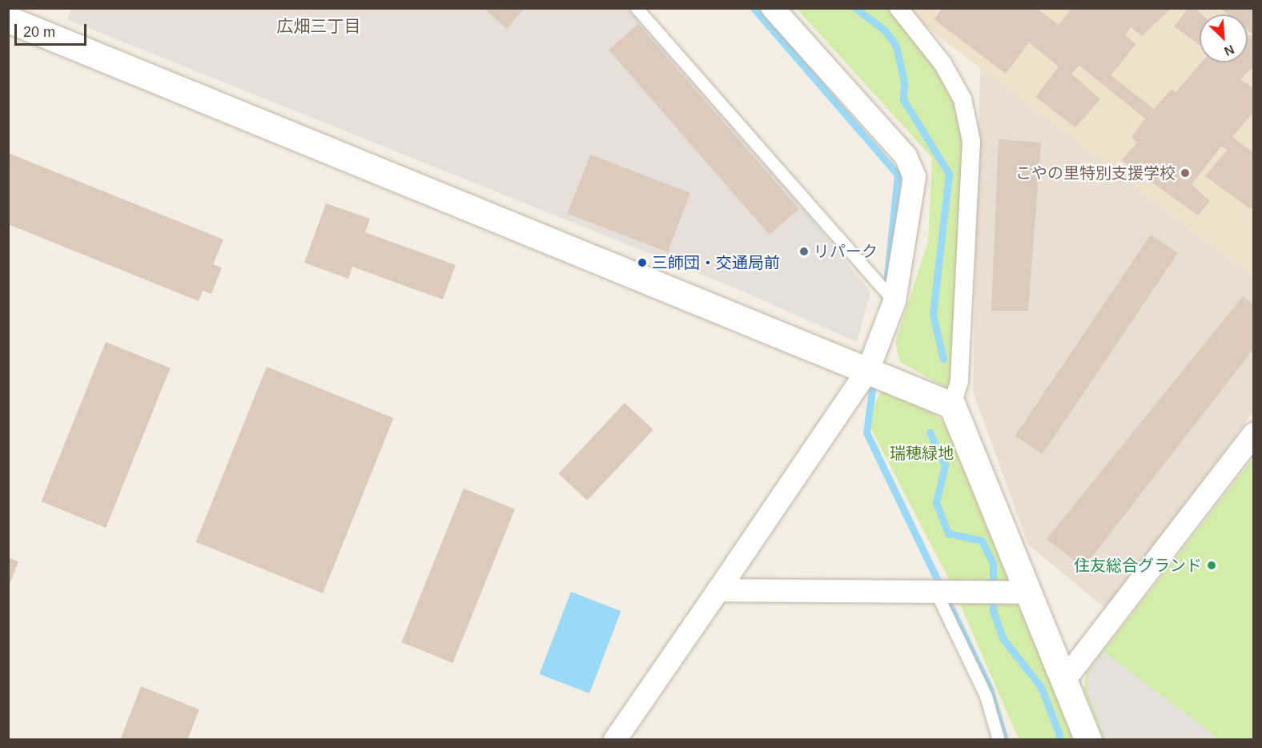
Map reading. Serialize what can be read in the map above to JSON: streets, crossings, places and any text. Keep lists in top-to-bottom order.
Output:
{
  "districts": ["広畑三丁目"],
  "parks": ["瑞穂緑地"],
  "places": [
    "こやの里特別支援学校",
    "リパーク",
    "三師団・交通局前",
    "住友総合グランド"
  ],
  "scale_bar": "20 m",
  "north": "bottom right"
}
